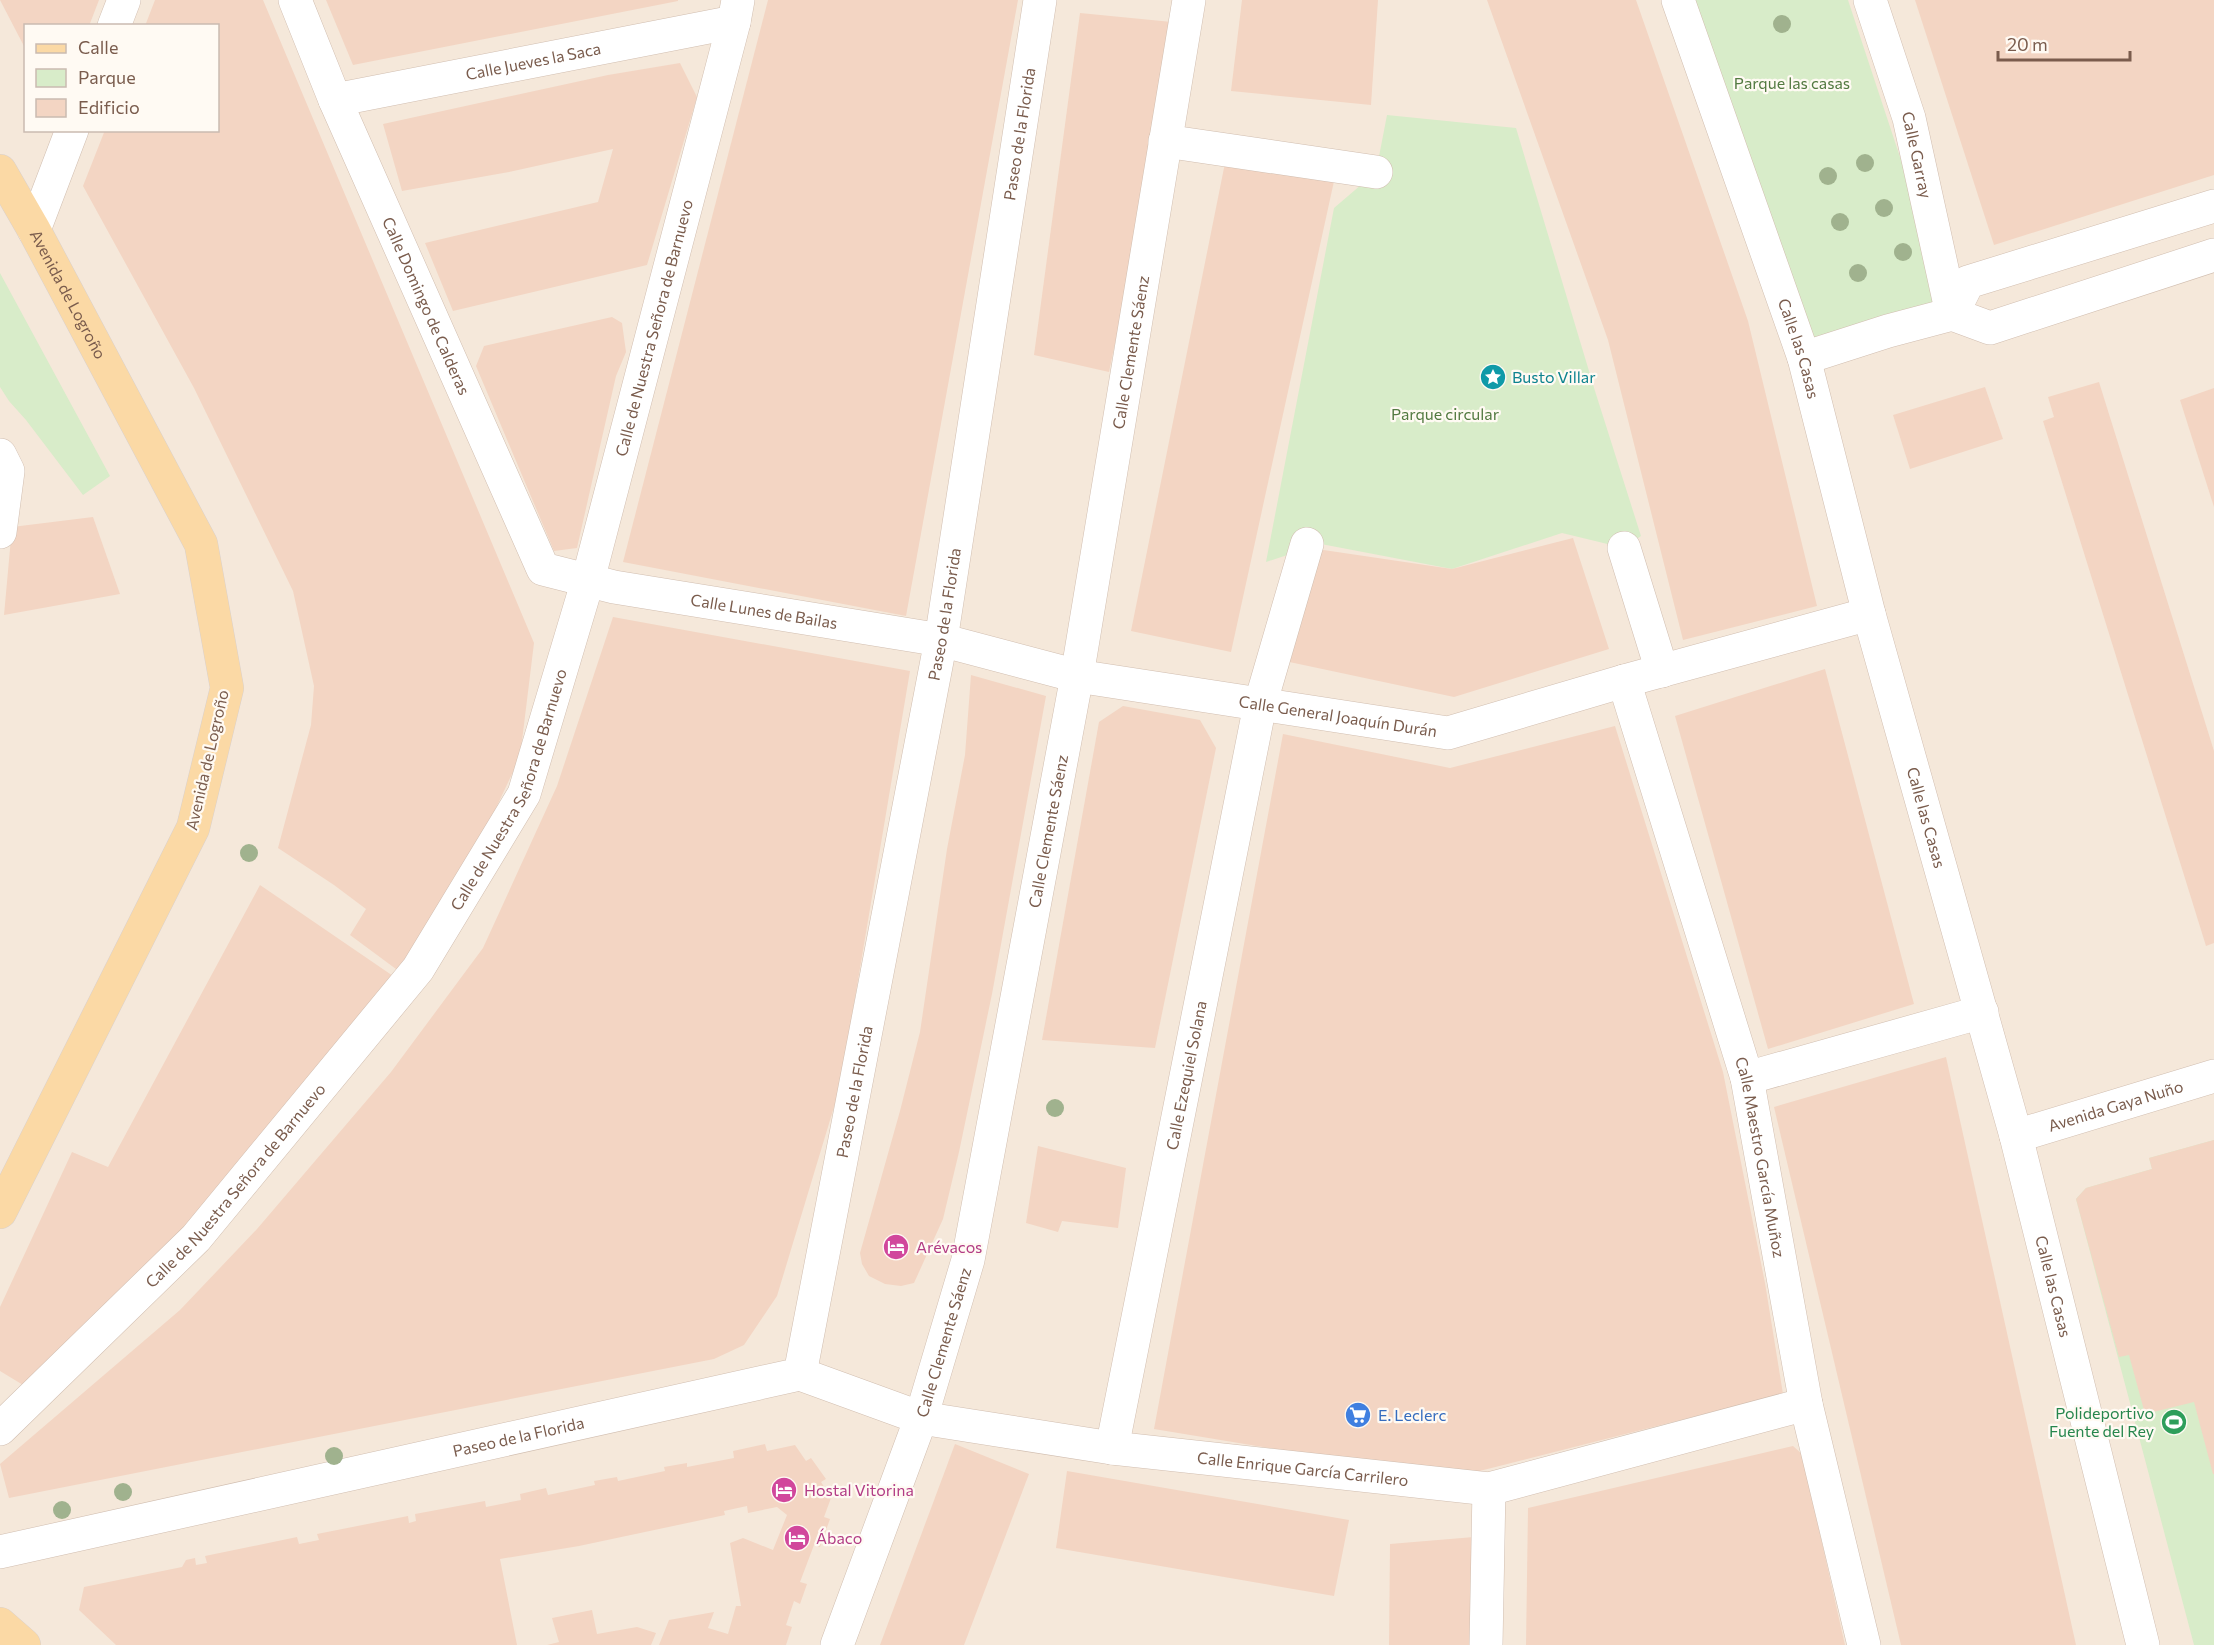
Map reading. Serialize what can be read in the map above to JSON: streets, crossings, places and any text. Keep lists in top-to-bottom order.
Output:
{
  "streets": {
    "main road": ["Avenida de Logroño"],
    "street": [
      "Calle Jueves la Saca",
      "Paseo de la Florida",
      "Calle Garray",
      "Calle Domingo de Calderas",
      "Calle de Nuestra Señora de Barnuevo",
      "Calle las Casas",
      "Calle Clemente Sáenz",
      "Calle Lunes de Bailas",
      "Calle General Joaquín Durán",
      "Calle Ezequiel Solana",
      "Avenida Gaya Nuño",
      "Calle Maestro García Muñoz",
      "Calle Enrique García Carrilero"
    ]
  },
  "crossings": [
    ["Calle Jueves la Saca", "Calle Domingo de Calderas"],
    ["Calle Jueves la Saca", "Calle de Nuestra Señora de Barnuevo"],
    ["Paseo de la Florida", "Calle Lunes de Bailas"],
    ["Paseo de la Florida", "Calle General Joaquín Durán"],
    ["Paseo de la Florida", "Calle Enrique García Carrilero"],
    ["Calle Domingo de Calderas", "Calle de Nuestra Señora de Barnuevo"],
    ["Calle Domingo de Calderas", "Calle Lunes de Bailas"],
    ["Calle de Nuestra Señora de Barnuevo", "Calle Lunes de Bailas"],
    ["Calle las Casas", "Calle General Joaquín Durán"],
    ["Calle las Casas", "Avenida Gaya Nuño"],
    ["Calle Clemente Sáenz", "Calle General Joaquín Durán"],
    ["Calle Clemente Sáenz", "Calle Enrique García Carrilero"],
    ["Calle Lunes de Bailas", "Calle General Joaquín Durán"],
    ["Calle General Joaquín Durán", "Calle Ezequiel Solana"],
    ["Calle General Joaquín Durán", "Calle Maestro García Muñoz"],
    ["Calle Ezequiel Solana", "Calle Enrique García Carrilero"],
    ["Calle Maestro García Muñoz", "Calle Enrique García Carrilero"]
  ],
  "parks": ["Parque las casas", "Parque circular"],
  "places": {
    "place": ["Busto Villar"],
    "hotel": ["Arévacos", "Hostal Vitorina", "Ábaco"],
    "supermarket": ["E. Leclerc"],
    "sports": ["Polideportivo Fuente del Rey"]
  },
  "legend": ["Calle", "Parque", "Edificio"],
  "scale_bar": "20 m"
}
